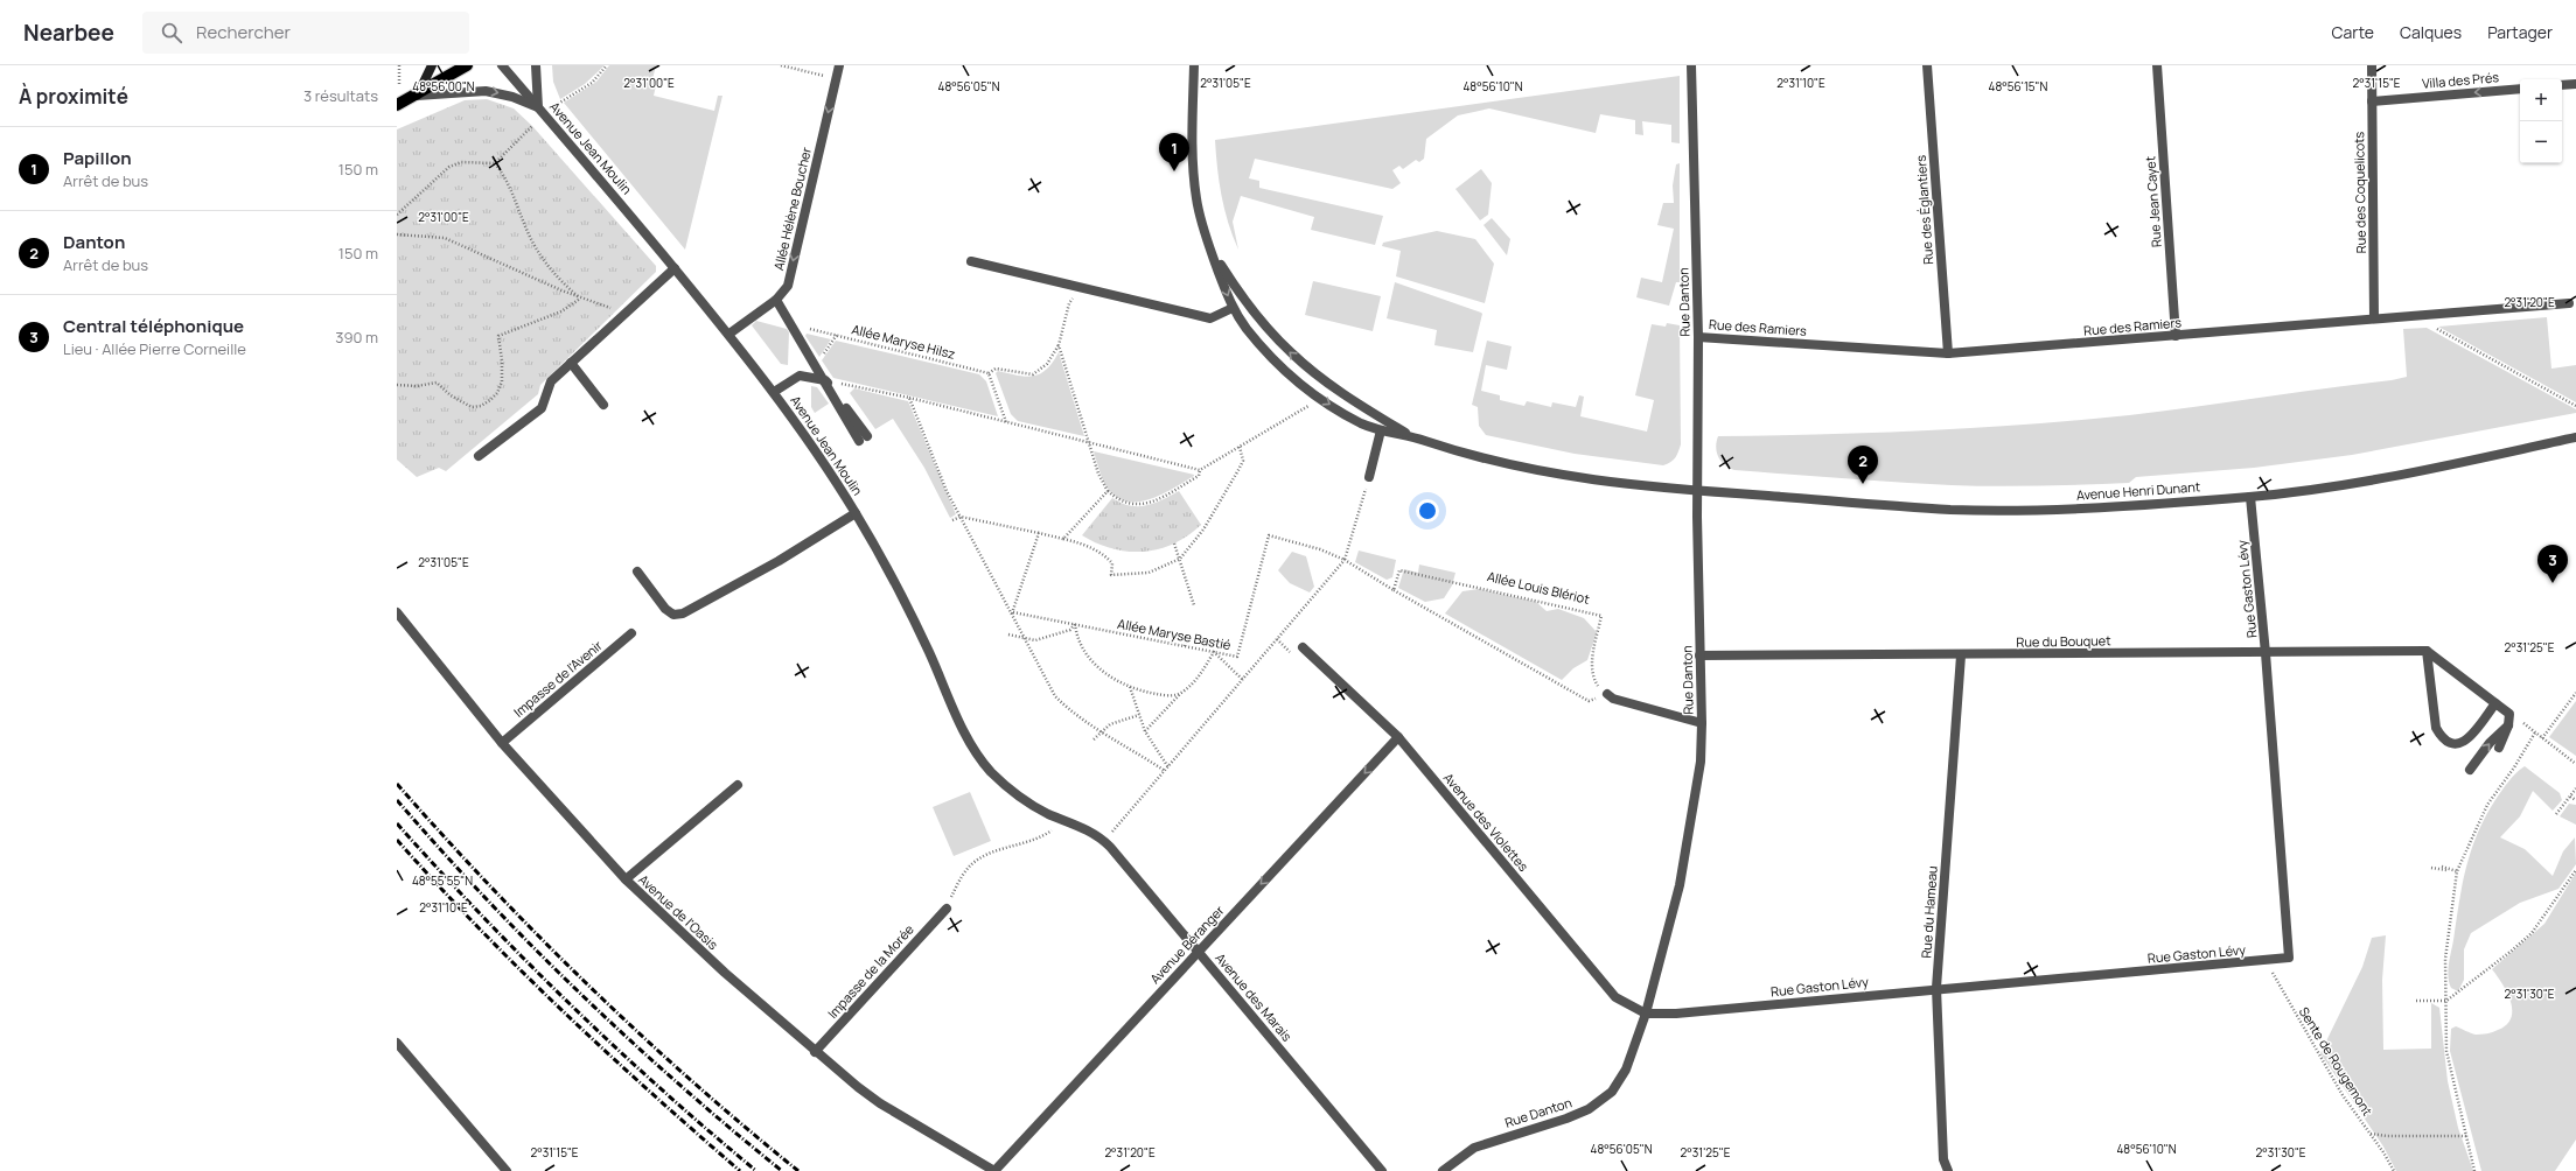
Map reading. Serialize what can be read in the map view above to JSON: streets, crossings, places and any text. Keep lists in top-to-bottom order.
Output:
{
  "streets": {
    "street": [
      "Villa des Prés",
      "Avenue Jean Moulin",
      "Rue des Coquelicots",
      "Rue Jean Cayet",
      "Allée Hélène Boucher",
      "Rue des Églantiers",
      "Rue Danton",
      "Rue des Ramiers",
      "Avenue Henri Dunant",
      "Rue Gaston Lévy",
      "Rue du Bouquet",
      "Impasse de l'Avenir",
      "Avenue des Violettes",
      "Avenue de l'Oasis",
      "Rue du Hameau",
      "Avenue Béranger",
      "Impasse de la Morée",
      "Avenue des Marais"
    ],
    "path": [
      "Allée Maryse Hilsz",
      "Allée Louis Blériot",
      "Allée Maryse Bastié",
      "Sente de Rougemont"
    ]
  },
  "crossings": [
    ["Villa des Prés", "Rue des Coquelicots"],
    ["Avenue Jean Moulin", "Allée Hélène Boucher"],
    ["Avenue Jean Moulin", "Avenue des Marais"],
    ["Rue des Coquelicots", "Rue des Ramiers"],
    ["Rue Jean Cayet", "Rue des Ramiers"],
    ["Rue des Églantiers", "Rue des Ramiers"],
    ["Rue Danton", "Rue des Ramiers"],
    ["Rue Danton", "Avenue Henri Dunant"],
    ["Rue Danton", "Rue Gaston Lévy"],
    ["Rue Danton", "Rue du Bouquet"],
    ["Rue Danton", "Avenue des Violettes"],
    ["Avenue Henri Dunant", "Rue Gaston Lévy"],
    ["Rue Gaston Lévy", "Rue du Bouquet"],
    ["Rue Gaston Lévy", "Avenue des Violettes"],
    ["Rue Gaston Lévy", "Rue du Hameau"],
    ["Rue Gaston Lévy", "Sente de Rougemont"],
    ["Rue du Bouquet", "Rue du Hameau"],
    ["Impasse de l'Avenir", "Avenue de l'Oasis"],
    ["Avenue des Violettes", "Avenue Béranger"],
    ["Avenue de l'Oasis", "Avenue Béranger"],
    ["Avenue de l'Oasis", "Impasse de la Morée"],
    ["Avenue Béranger", "Avenue des Marais"]
  ],
  "one_way": ["Villa des Prés", "Allée Hélène Boucher", "Avenue Béranger"],
  "page": {
    "header": "Nearbee",
    "search": "Rechercher",
    "nav": ["Carte", "Calques", "Partager"],
    "heading": ["À proximité", "3 résultats"],
    "map_buttons": ["+", "−"],
    "list": [
      {
        "mark": "1",
        "name": "Papillon",
        "note": "Arrêt de bus",
        "value": "150 m"
      },
      {
        "mark": "2",
        "name": "Danton",
        "note": "Arrêt de bus",
        "value": "150 m"
      },
      {
        "mark": "3",
        "name": "Central téléphonique",
        "note": "Lieu · Allée Pierre Corneille",
        "value": "390 m"
      }
    ],
    "pins": ["1", "2", "3"]
  },
  "coordinates": [
    "2°31'05\"E",
    "2°31'10\"E",
    "2°31'00\"E",
    "2°31'15\"E",
    "48°56'00\"N",
    "48°56'05\"N",
    "48°56'10\"N",
    "48°56'15\"N",
    "2°31'20\"E",
    "2°31'25\"E",
    "48°55'55\"N",
    "2°31'30\"E"
  ]
}
